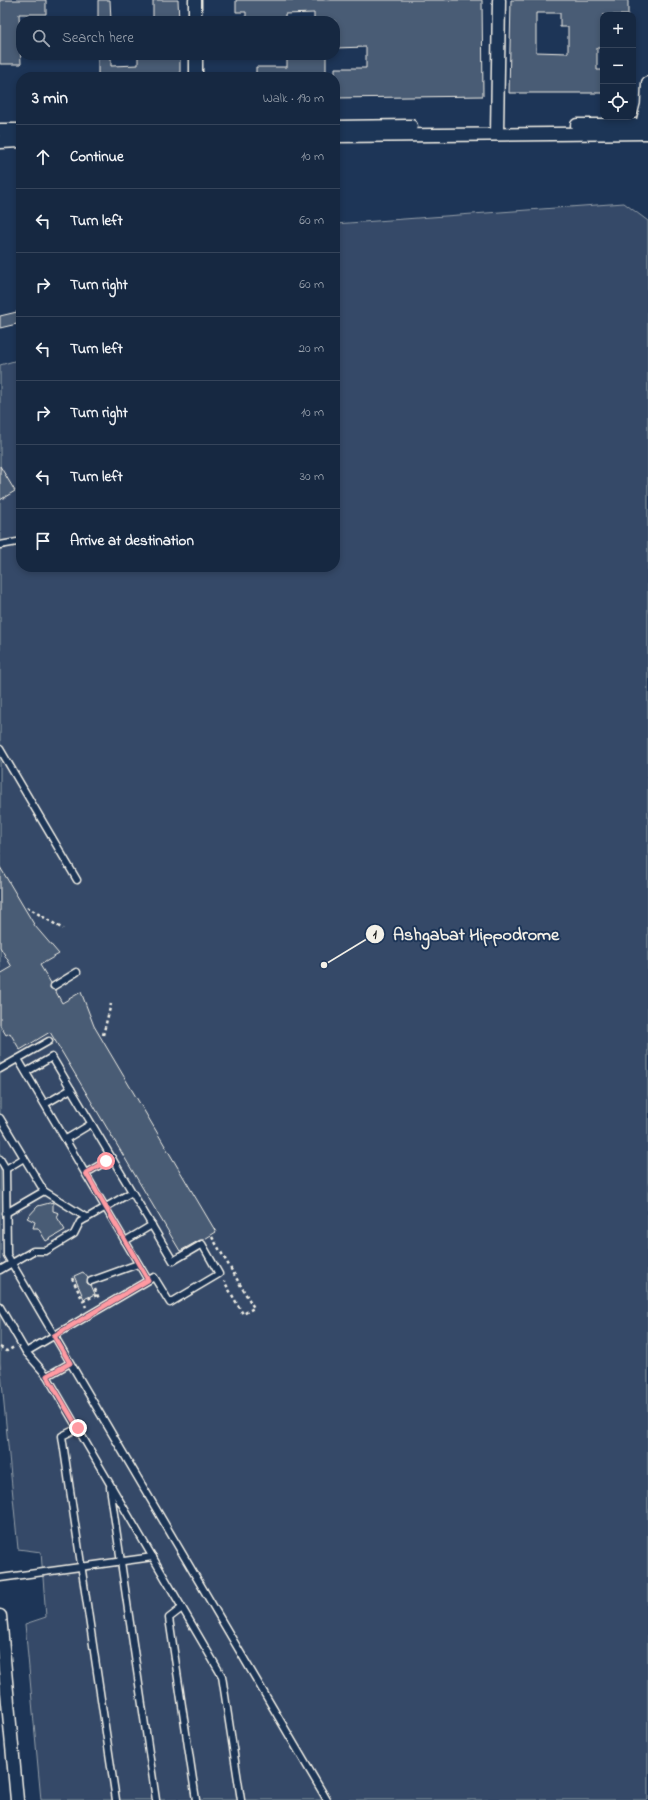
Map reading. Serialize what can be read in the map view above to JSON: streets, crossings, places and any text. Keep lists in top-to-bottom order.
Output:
{
  "places": ["Ashgabat Hippodrome"],
  "page": {
    "map_buttons": ["+", "−"],
    "search": "Search here",
    "heading": ["3 min", "Walk · 190 m"],
    "list": [
      ["Continue", "10 m"],
      ["Turn left", "60 m"],
      ["Turn right", "60 m"],
      ["Turn left", "20 m"],
      ["Turn right", "10 m"],
      ["Turn left", "30 m"],
      "Arrive at destination"
    ]
  }
}
